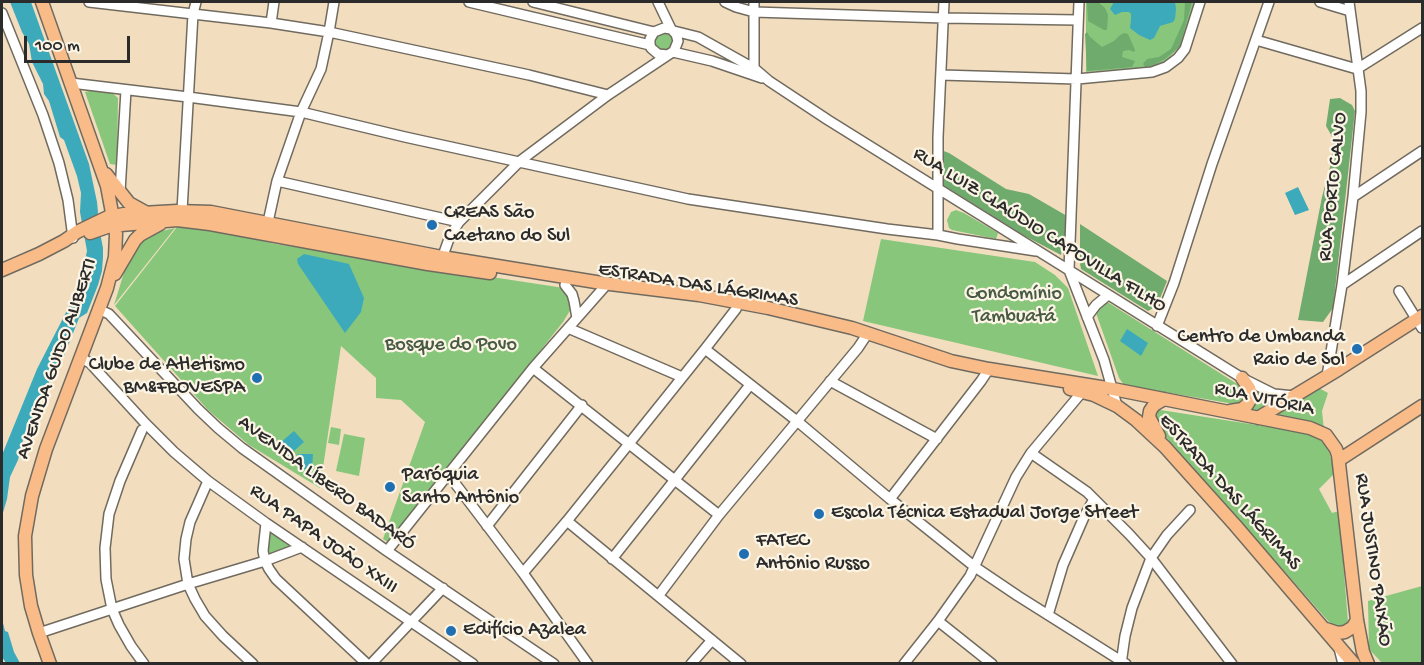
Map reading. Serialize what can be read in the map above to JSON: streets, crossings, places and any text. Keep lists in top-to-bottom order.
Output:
{
  "streets": {
    "main road": [
      "ESTRADA DAS LÁGRIMAS",
      "AVENIDA GUIDO ALIBERTI",
      "RUA VITÓRIA",
      "RUA JUSTINO PAIXÃO"
    ],
    "street": [
      "RUA PORTO CALVO",
      "RUA LUIZ CLAÚDIO CAPOVILLA FILHO",
      "AVENIDA LÍBERO BADARÓ",
      "RUA PAPA JOÃO XXIII"
    ]
  },
  "crossings": [
    ["ESTRADA DAS LÁGRIMAS", "AVENIDA GUIDO ALIBERTI"],
    ["ESTRADA DAS LÁGRIMAS", "RUA VITÓRIA"],
    ["AVENIDA GUIDO ALIBERTI", "AVENIDA LÍBERO BADARÓ"],
    ["AVENIDA GUIDO ALIBERTI", "RUA PAPA JOÃO XXIII"],
    ["RUA VITÓRIA", "RUA JUSTINO PAIXÃO"]
  ],
  "parks": ["Condomínio Tambuatá", "Bosque do Povo"],
  "places": [
    "CREAS São Caetano do Sul",
    "Centro de Umbanda Raio de Sol",
    "Clube de Atletismo BM&FBOVESPA",
    "Paróquia Santo Antônio",
    "Escola Técnica Estadual Jorge Street",
    "FATEC Antônio Russo",
    "Edifício Azalea"
  ],
  "scale_bar": "100 m"
}
